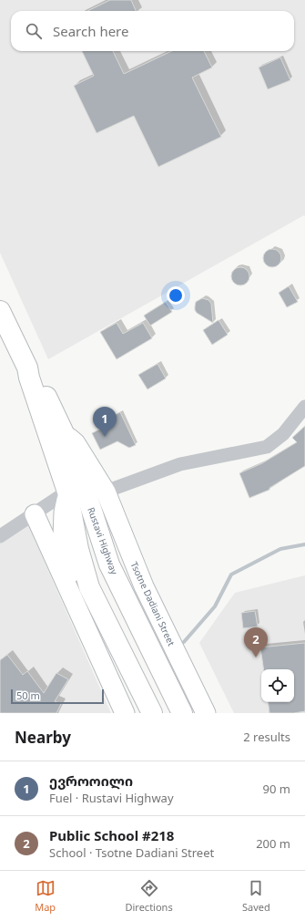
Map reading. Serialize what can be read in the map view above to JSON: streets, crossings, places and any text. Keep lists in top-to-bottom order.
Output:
{
  "streets": {
    "highway": ["Rustavi Highway"],
    "street": ["Tsotne Dadiani Street"]
  },
  "crossings": [
    ["Rustavi Highway", "Tsotne Dadiani Street"]
  ],
  "scale_bar": "50 m",
  "page": {
    "search": "Search here",
    "pins": ["1", "2"],
    "scale": "50 m",
    "heading": ["Nearby", "2 results"],
    "list": [
      {
        "mark": "1",
        "name": "ევროოილი",
        "note": "Fuel · Rustavi Highway",
        "value": "90 m"
      },
      {
        "mark": "2",
        "name": "Public School #218",
        "note": "School · Tsotne Dadiani Street",
        "value": "200 m"
      }
    ],
    "nav": ["Map", "Directions", "Saved"]
  }
}
